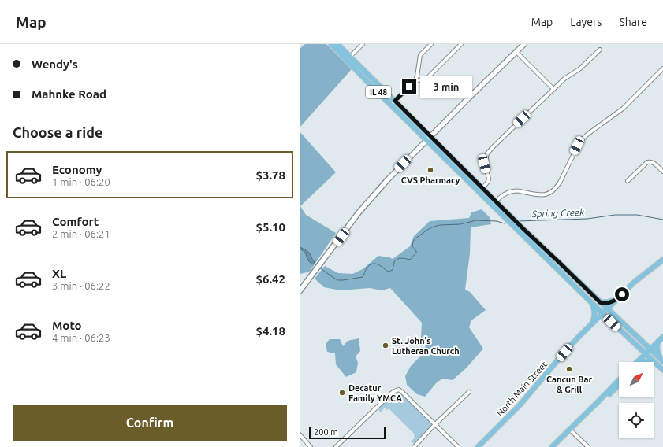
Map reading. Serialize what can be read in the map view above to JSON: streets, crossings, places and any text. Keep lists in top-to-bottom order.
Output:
{
  "streets": {
    "main road": ["IL 48", "North Main Street"]
  },
  "crossings": [
    ["IL 48", "North Main Street"]
  ],
  "water": ["Spring Creek"],
  "places": [
    "CVS Pharmacy",
    "St. John's Lutheran Church",
    "Cancun Bar & Grill",
    "Decatur Family YMCA"
  ],
  "scale_bar": "200 m",
  "north": "top right",
  "page": {
    "header": "Map",
    "nav": ["Map", "Layers", "Share"],
    "banner": ["Wendy's", "Mahnke Road"],
    "bubble": "3 min",
    "heading": "Choose a ride",
    "list": [
      {
        "name": "Economy",
        "note": "1 min · 06:20",
        "value": "$3.78"
      },
      {
        "name": "Comfort",
        "note": "2 min · 06:21",
        "value": "$5.10"
      },
      {
        "name": "XL",
        "note": "3 min · 06:22",
        "value": "$6.42"
      },
      {
        "name": "Moto",
        "note": "4 min · 06:23",
        "value": "$4.18"
      }
    ],
    "buttons": "Confirm",
    "scale": "200 m"
  }
}
